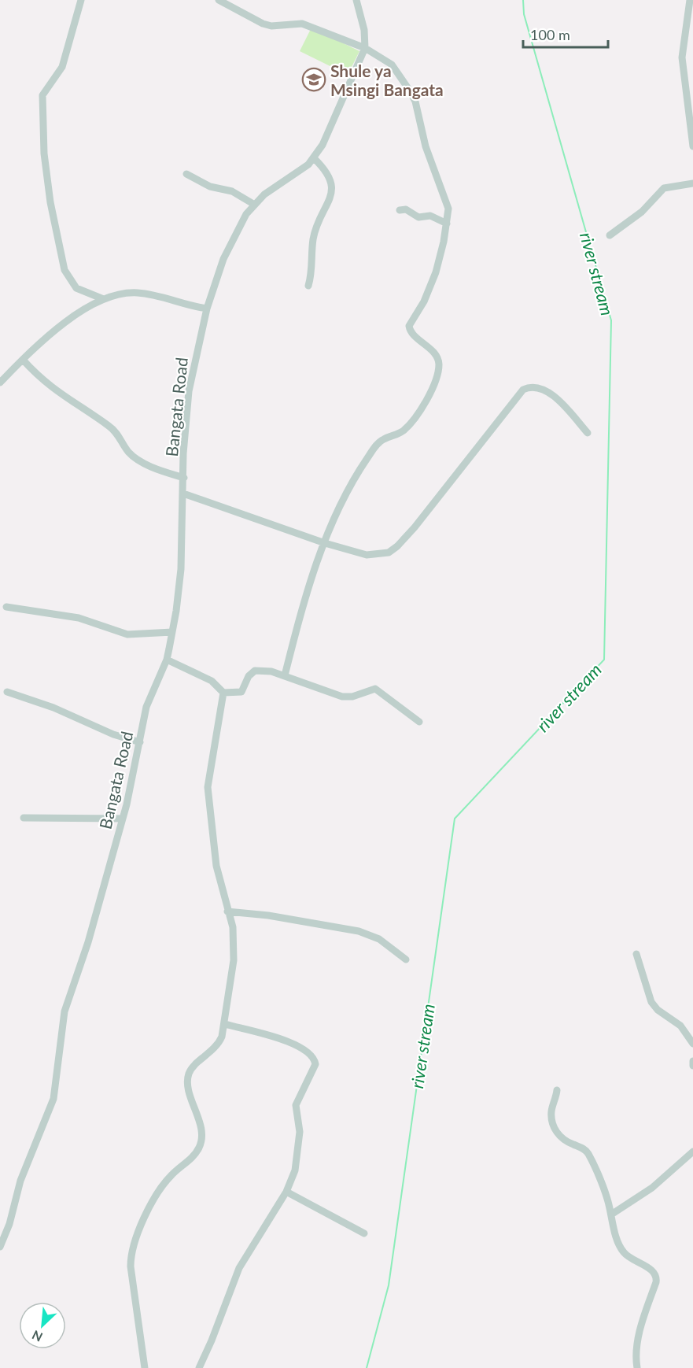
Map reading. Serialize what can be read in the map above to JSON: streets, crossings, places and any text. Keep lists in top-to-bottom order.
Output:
{
  "streets": {
    "street": ["Bangata Road"]
  },
  "water": ["river stream"],
  "places": {
    "school or university": ["Shule ya Msingi Bangata"]
  },
  "scale_bar": "100 m",
  "north": "bottom left"
}
